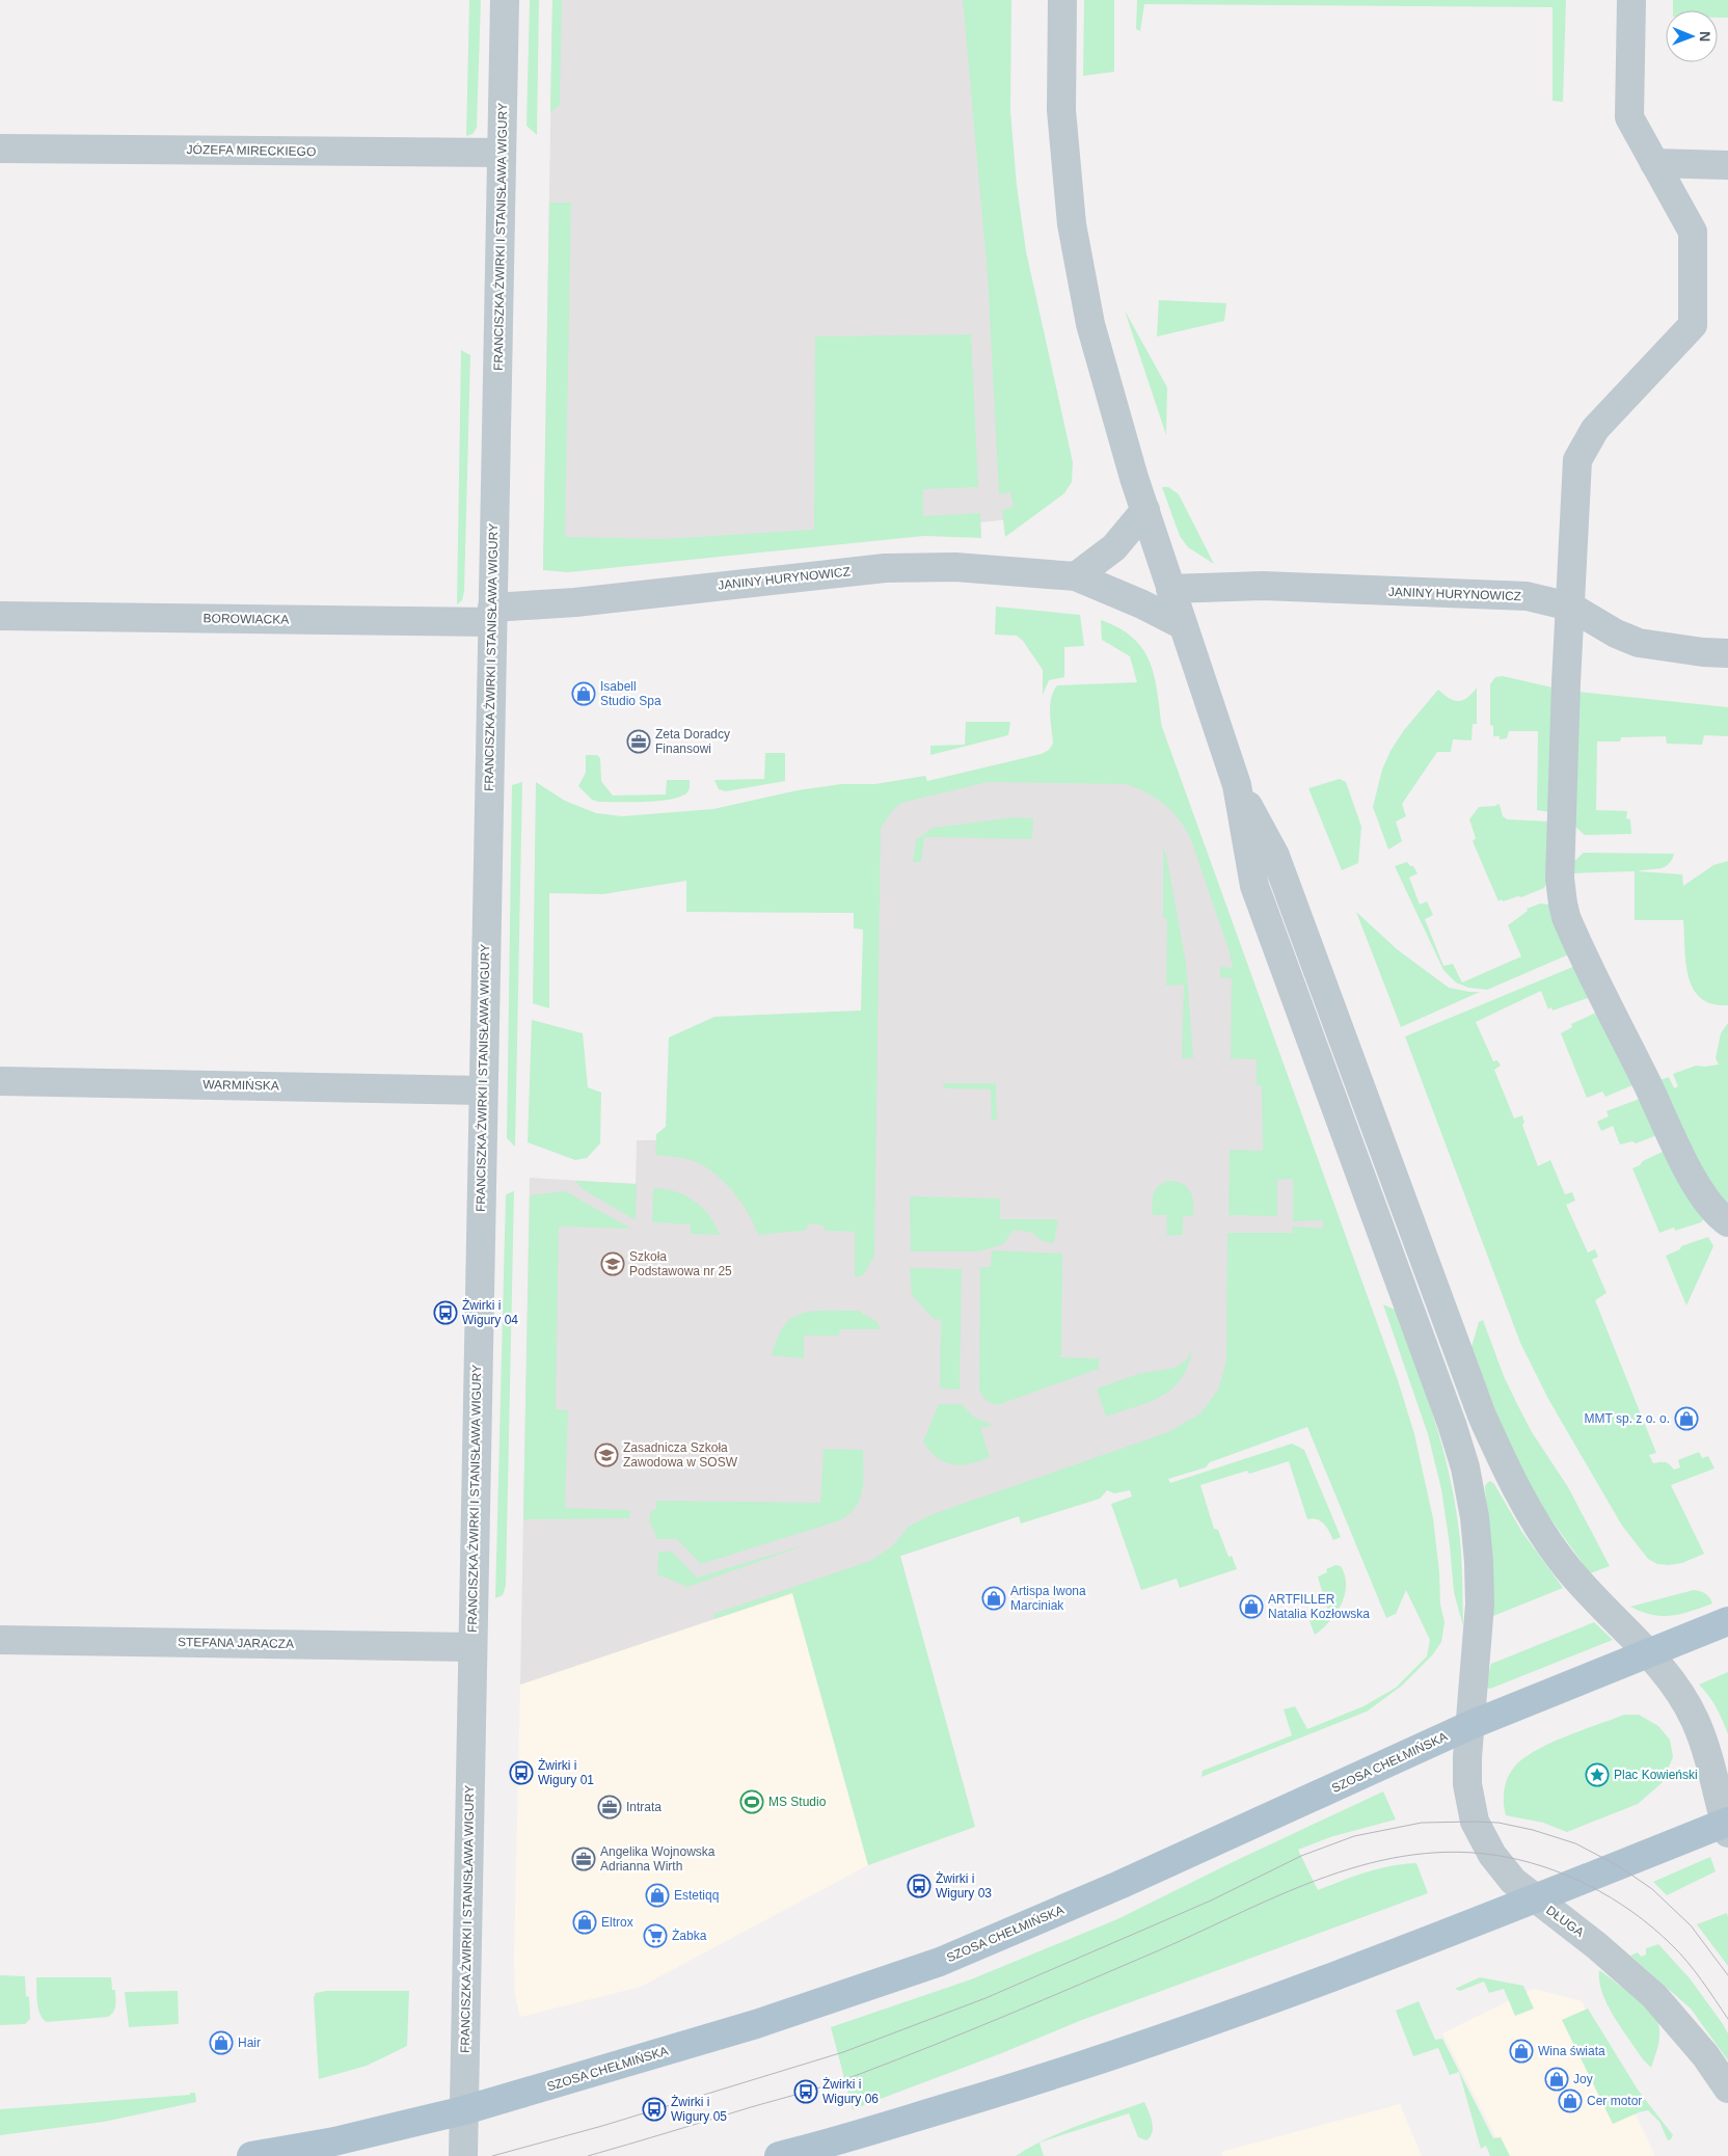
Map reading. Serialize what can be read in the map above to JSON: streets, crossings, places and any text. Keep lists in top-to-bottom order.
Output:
{
  "streets": {
    "main road": ["SZOSA CHEŁMIŃSKA"],
    "street": [
      "JÓZEFA MIRECKIEGO",
      "FRANCISZKA ŻWIRKI I STANISŁAWA WIGURY",
      "JANINY HURYNOWICZ",
      "BOROWIACKA",
      "WARMIŃSKA",
      "STEFANA JARACZA",
      "DŁUGA"
    ]
  },
  "crossings": [
    ["JÓZEFA MIRECKIEGO", "FRANCISZKA ŻWIRKI I STANISŁAWA WIGURY"],
    ["FRANCISZKA ŻWIRKI I STANISŁAWA WIGURY", "JANINY HURYNOWICZ"],
    ["FRANCISZKA ŻWIRKI I STANISŁAWA WIGURY", "BOROWIACKA"],
    ["FRANCISZKA ŻWIRKI I STANISŁAWA WIGURY", "WARMIŃSKA"],
    ["FRANCISZKA ŻWIRKI I STANISŁAWA WIGURY", "STEFANA JARACZA"],
    ["FRANCISZKA ŻWIRKI I STANISŁAWA WIGURY", "SZOSA CHEŁMIŃSKA"],
    ["JANINY HURYNOWICZ", "BOROWIACKA"],
    ["SZOSA CHEŁMIŃSKA", "DŁUGA"]
  ],
  "places": {
    "shop": [
      "Isabell Studio Spa",
      "MMT sp. z o. o.",
      "Artispa Iwona Marciniak",
      "ARTFILLER Natalia Kozłowska",
      "Estetiqq",
      "Eltrox",
      "Hair",
      "Wina świata",
      "Joy",
      "Cer motor"
    ],
    "office": ["Zeta Doradcy Finansowi", "Intrata", "Angelika Wojnowska Adrianna Wirth"],
    "school or university": ["Szkoła Podstawowa nr 25", "Zasadnicza Szkoła Zawodowa w SOSW"],
    "bus stop": [
      "Żwirki i Wigury 04",
      "Żwirki i Wigury 01",
      "Żwirki i Wigury 03",
      "Żwirki i Wigury 06",
      "Żwirki i Wigury 05"
    ],
    "place": ["Plac Kowieński"],
    "sports": ["MS Studio"],
    "supermarket": ["Żabka"]
  },
  "north": "right"
}
